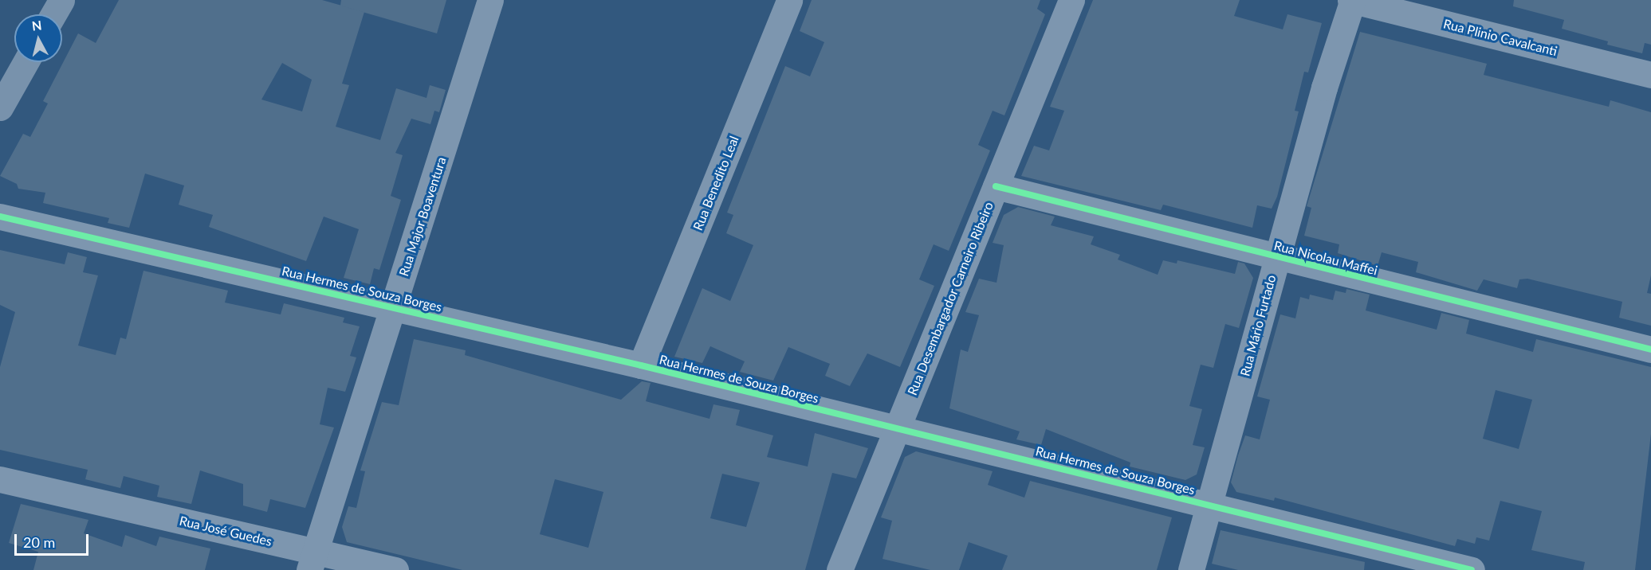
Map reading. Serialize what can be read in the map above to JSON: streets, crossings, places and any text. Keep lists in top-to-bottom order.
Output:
{
  "streets": {
    "street": [
      "Rua Plinio Cavalcanti",
      "Rua Benedito Leal",
      "Rua Major Boaventura",
      "Rua Nicolau Maffei",
      "Rua Hermes de Souza Borges",
      "Rua Desembargador Carneiro Ribeiro",
      "Rua Mário Furtado",
      "Rua José Guedes"
    ]
  },
  "crossings": [
    ["Rua Plinio Cavalcanti", "Rua Mário Furtado"],
    ["Rua Benedito Leal", "Rua Hermes de Souza Borges"],
    ["Rua Major Boaventura", "Rua Hermes de Souza Borges"],
    ["Rua Major Boaventura", "Rua José Guedes"],
    ["Rua Nicolau Maffei", "Rua Desembargador Carneiro Ribeiro"],
    ["Rua Nicolau Maffei", "Rua Mário Furtado"],
    ["Rua Hermes de Souza Borges", "Rua Desembargador Carneiro Ribeiro"],
    ["Rua Hermes de Souza Borges", "Rua Mário Furtado"]
  ],
  "scale_bar": "20 m",
  "north": "top"
}
